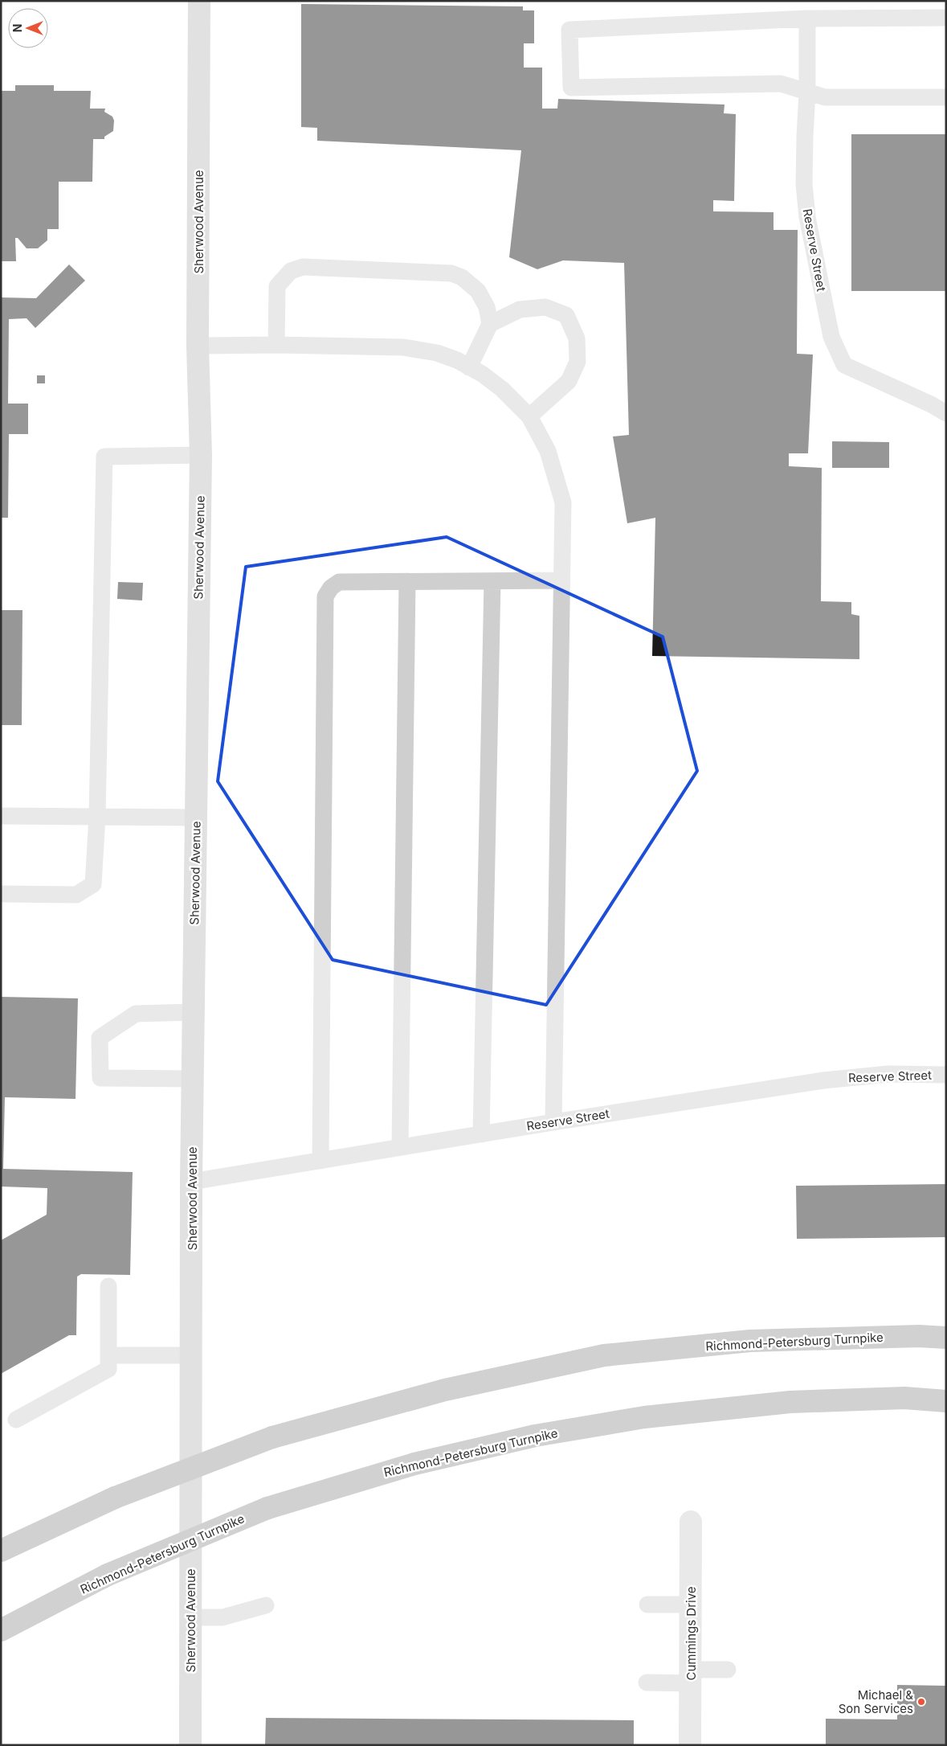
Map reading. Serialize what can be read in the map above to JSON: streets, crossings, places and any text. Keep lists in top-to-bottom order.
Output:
{
  "streets": {
    "highway": ["Richmond-Petersburg Turnpike"],
    "street": ["Sherwood Avenue", "Cummings Drive"],
    "lane": ["Reserve Street"]
  },
  "crossings": [
    ["Sherwood Avenue", "Reserve Street"]
  ],
  "places": ["Michael & Son Services"],
  "north": "left"
}
